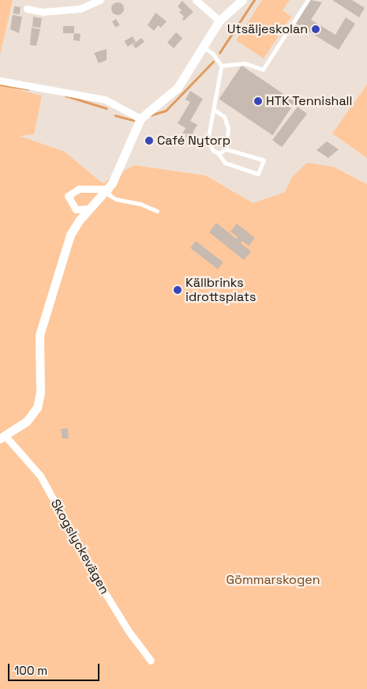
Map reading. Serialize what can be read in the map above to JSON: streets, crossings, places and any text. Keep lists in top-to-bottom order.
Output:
{
  "streets": {
    "street": ["Skogslyckevägen"]
  },
  "parks": ["Gömmarskogen"],
  "places": [
    "Utsäljeskolan",
    "HTK Tennishall",
    "Café Nytorp",
    "Källbrinks idrottsplats"
  ],
  "scale_bar": "100 m"
}
